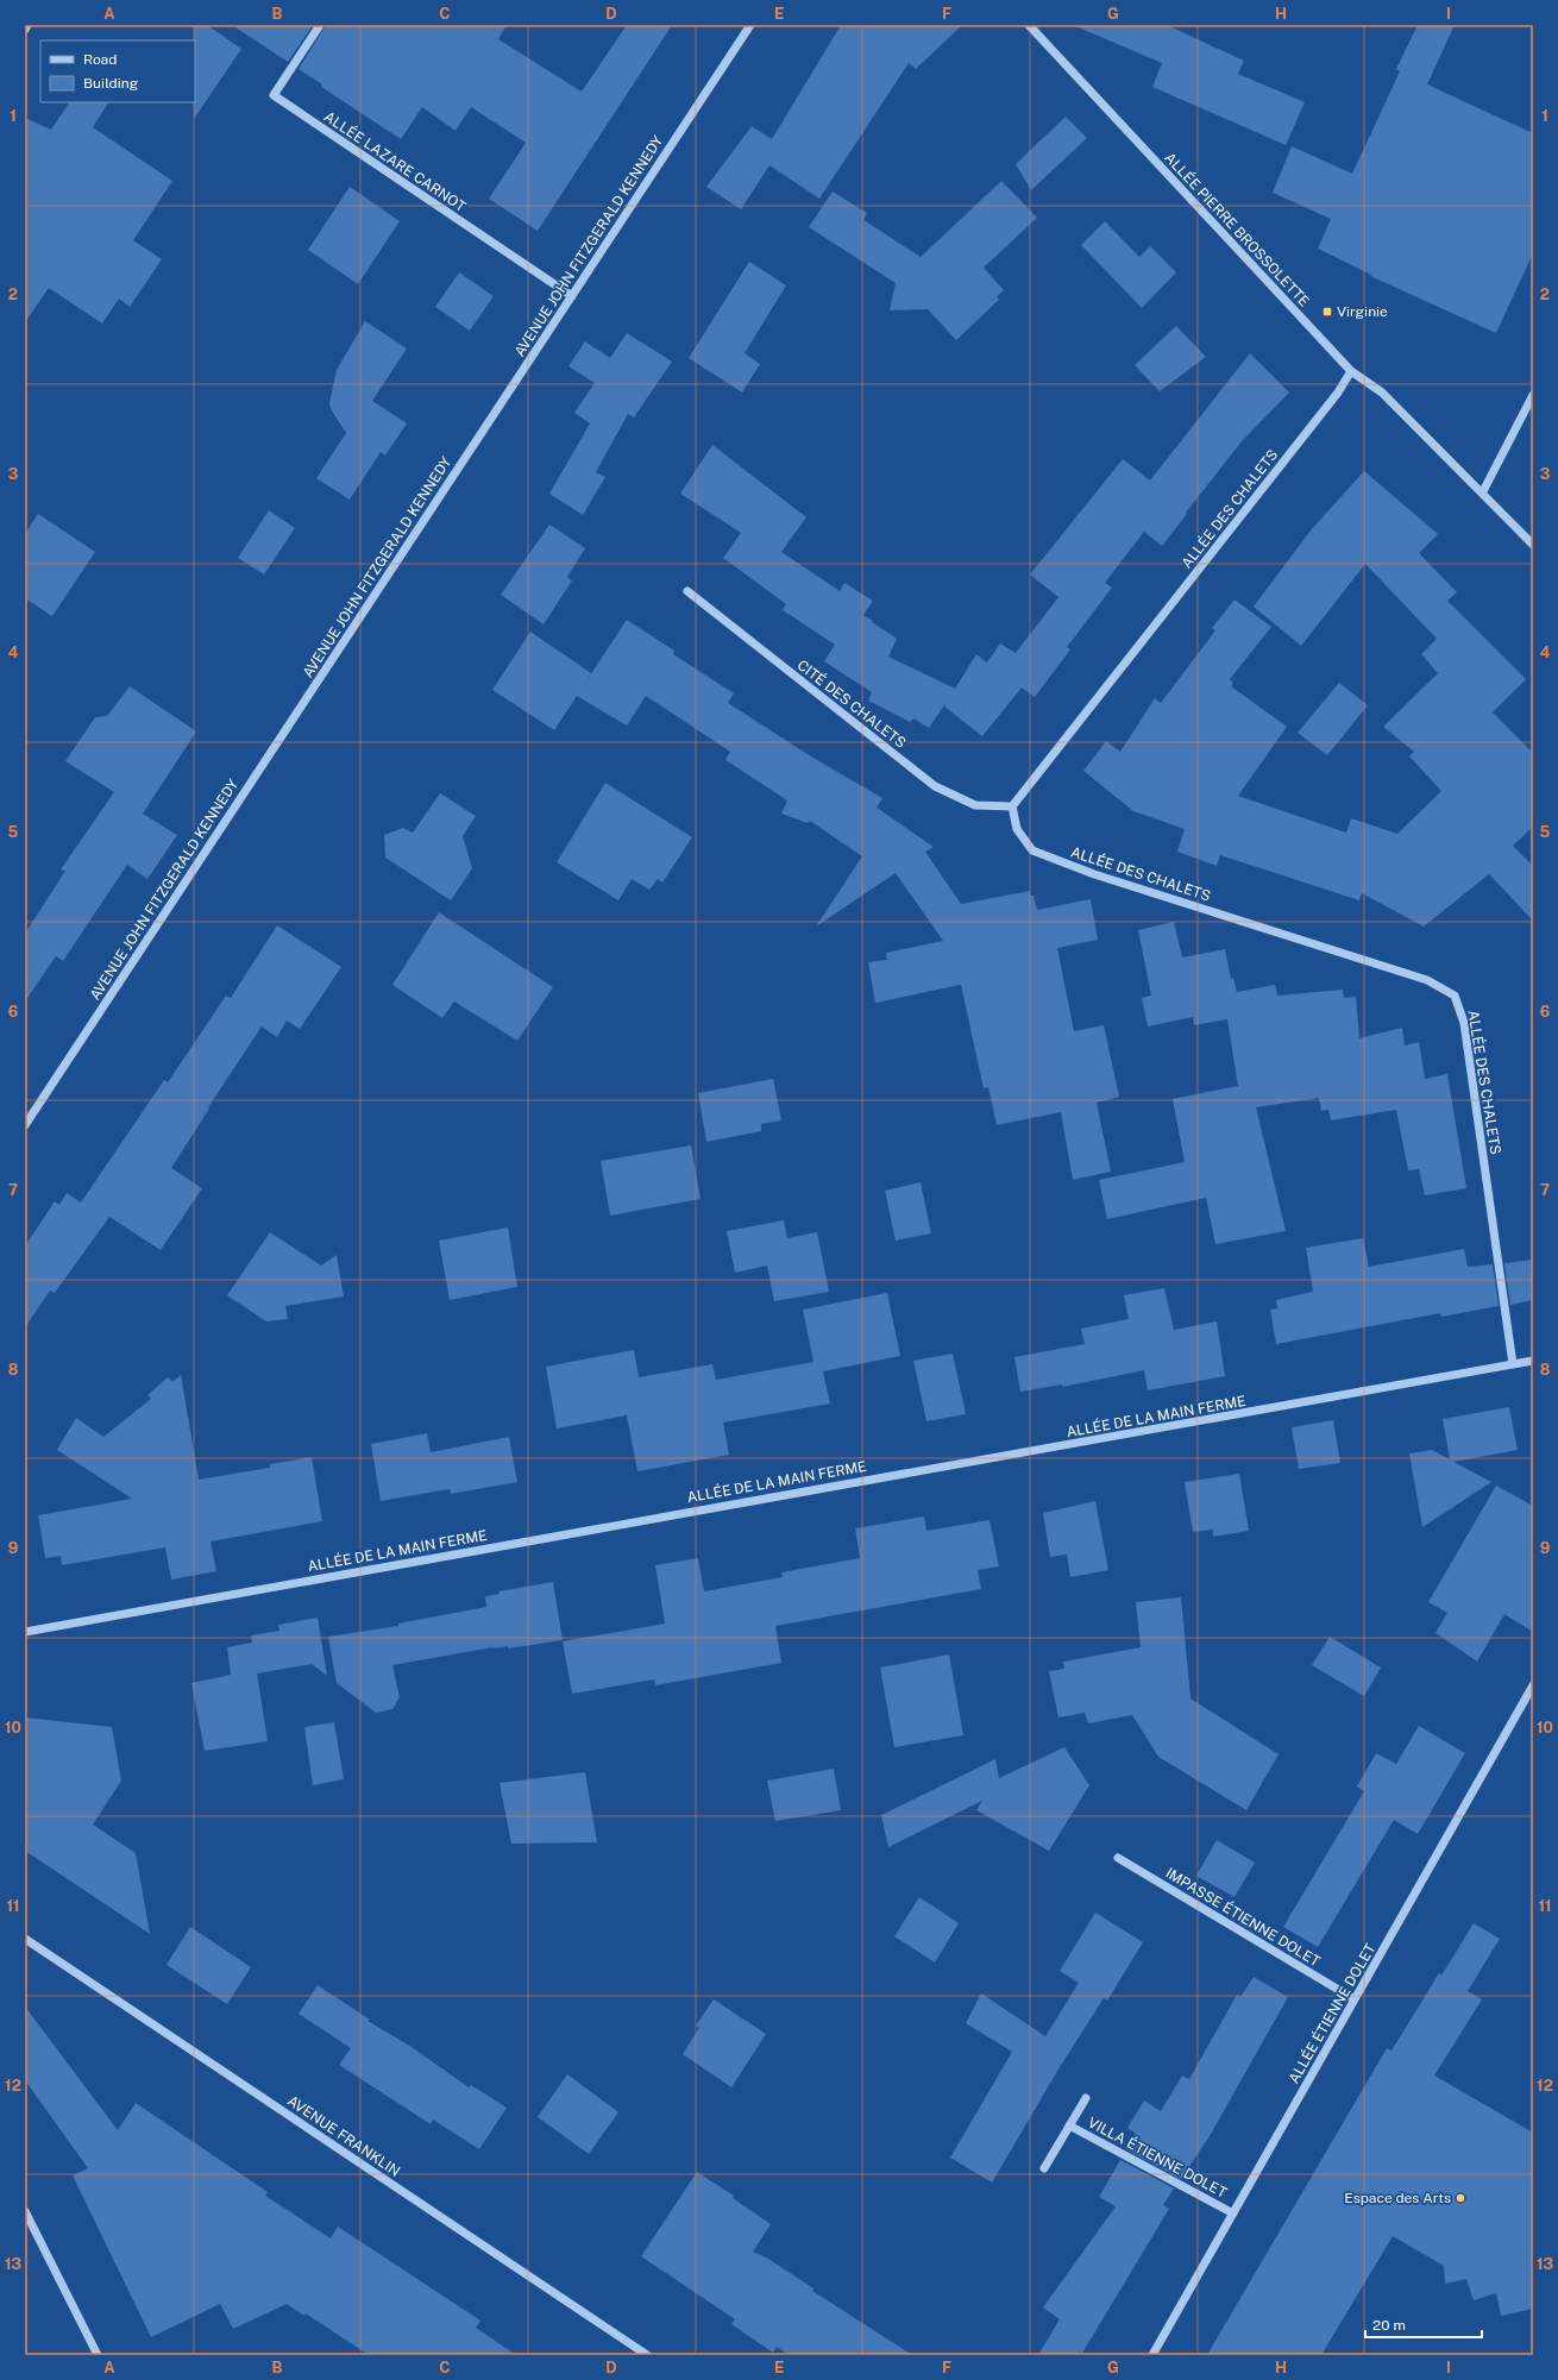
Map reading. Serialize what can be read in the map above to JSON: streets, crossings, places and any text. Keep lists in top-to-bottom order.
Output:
{
  "streets": {
    "street": [
      "ALLÉE LAZARE CARNOT",
      "ALLÉE PIERRE BROSSOLETTE",
      "AVENUE JOHN FITZGERALD KENNEDY",
      "ALLÉE DES CHALETS",
      "CITÉ DES CHALETS",
      "ALLÉE DE LA MAIN FERME",
      "IMPASSE ÉTIENNE DOLET",
      "ALLÉE ÉTIENNE DOLET",
      "AVENUE FRANKLIN",
      "VILLA ÉTIENNE DOLET"
    ]
  },
  "crossings": [
    ["ALLÉE LAZARE CARNOT", "AVENUE JOHN FITZGERALD KENNEDY"],
    ["ALLÉE PIERRE BROSSOLETTE", "ALLÉE DES CHALETS"],
    ["ALLÉE DES CHALETS", "CITÉ DES CHALETS"],
    ["ALLÉE DES CHALETS", "ALLÉE DE LA MAIN FERME"],
    ["IMPASSE ÉTIENNE DOLET", "ALLÉE ÉTIENNE DOLET"],
    ["ALLÉE ÉTIENNE DOLET", "VILLA ÉTIENNE DOLET"]
  ],
  "places": {
    "transit": ["Virginie"],
    "other": ["Espace des Arts"]
  },
  "legend": ["Road", "Building"],
  "scale_bar": "20 m",
  "grid": {
    "columns": [
      "A",
      "B",
      "C",
      "D",
      "E",
      "F",
      "G",
      "H",
      "I"
    ],
    "rows": [
      "1",
      "2",
      "3",
      "4",
      "5",
      "6",
      "7",
      "8",
      "9",
      "10",
      "11",
      "12",
      "13"
    ]
  }
}
